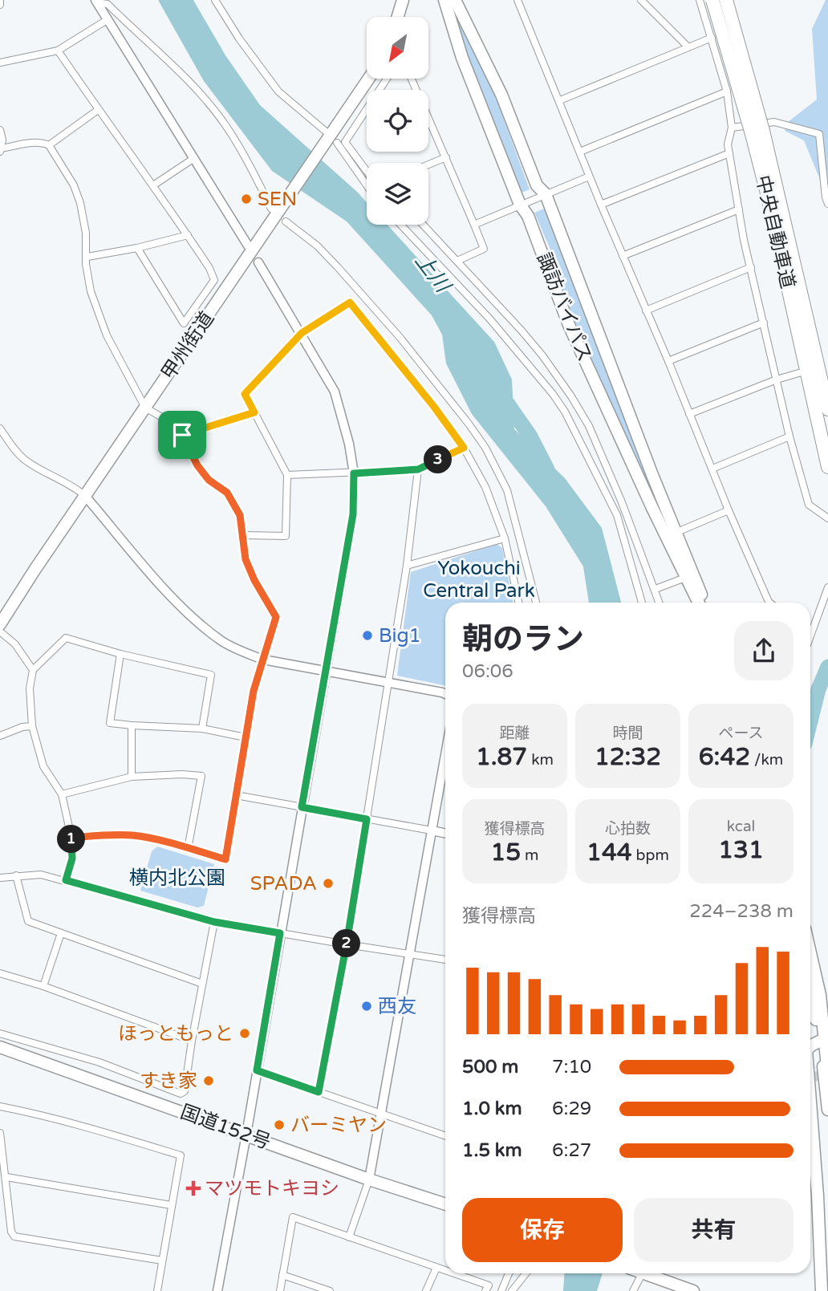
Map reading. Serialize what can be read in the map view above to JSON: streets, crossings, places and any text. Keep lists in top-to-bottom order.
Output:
{
  "streets": {
    "highway": [
      "中央自動車道",
      "諏訪バイパス",
      "甲州街道",
      "国道152号"
    ]
  },
  "water": ["上川"],
  "parks": ["Yokouchi Central Park", "横内北公園"],
  "places": {
    "other": [
      "SEN",
      "Big1",
      "SPADA",
      "西友",
      "ほっともっと",
      "すき家",
      "バーミヤン"
    ],
    "health": ["マツモトキヨシ"]
  },
  "north": "bottom left",
  "page": {
    "pins": ["3", "1", "2"],
    "heading": ["朝のラン", "06:06"],
    "stats": [
      ["距離", "1.87 km"],
      ["時間", "12:32"],
      ["ペース", "6:42 /km"],
      ["獲得標高", "15 m"],
      ["心拍数", "144 bpm"],
      ["kcal", "131"]
    ],
    "chart": ["獲得標高", "224–238 m"],
    "list": [
      {
        "name": "500 m",
        "note": "7:10"
      },
      {
        "name": "1.0 km",
        "note": "6:29"
      },
      {
        "name": "1.5 km",
        "note": "6:27"
      }
    ],
    "buttons": ["保存", "共有"]
  }
}
